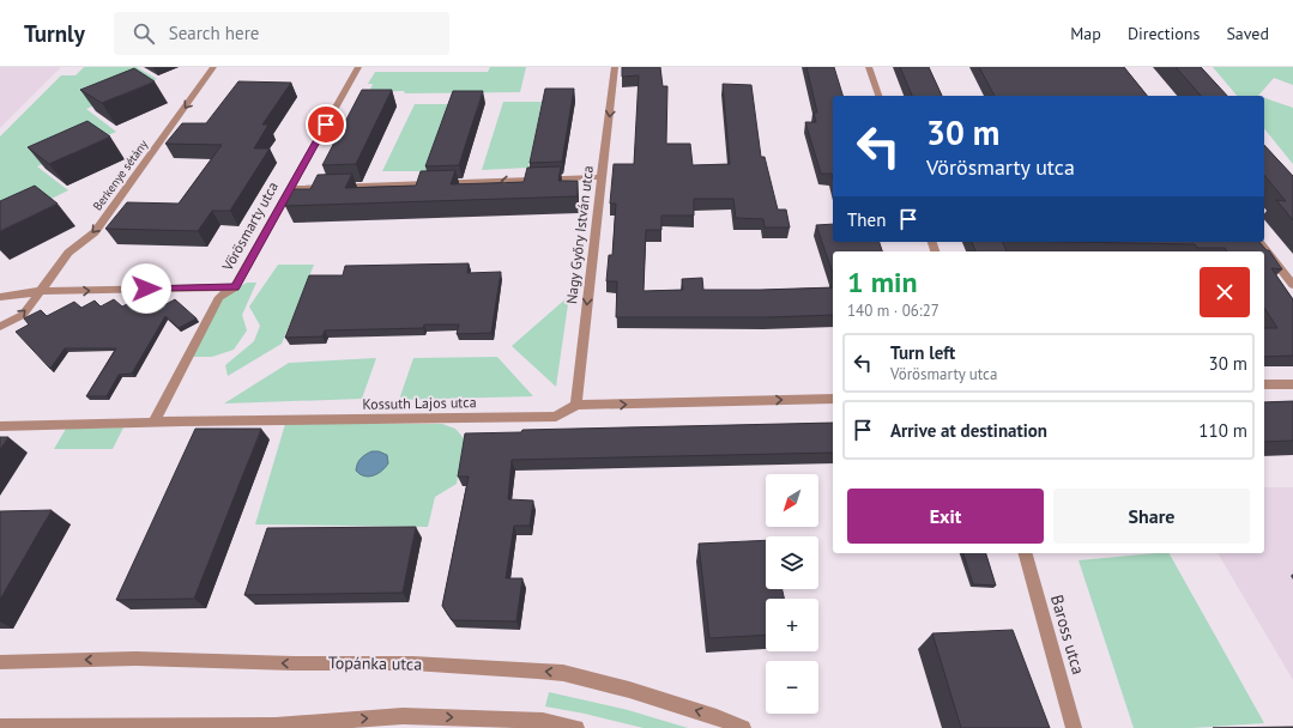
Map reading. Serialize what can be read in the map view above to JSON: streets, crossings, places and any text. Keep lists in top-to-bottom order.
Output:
{
  "streets": {
    "street": [
      "Berkenye sétány",
      "Vörösmarty utca",
      "Nagy Győry István utca",
      "Kossuth Lajos utca",
      "Baross utca",
      "Topánka utca"
    ]
  },
  "crossings": [
    ["Vörösmarty utca", "Kossuth Lajos utca"],
    ["Nagy Győry István utca", "Kossuth Lajos utca"]
  ],
  "one_way": ["Nagy Győry István utca"],
  "north": "bottom left",
  "page": {
    "header": "Turnly",
    "search": "Search here",
    "nav": ["Map", "Directions", "Saved"],
    "turn": ["30 m", "Vörösmarty utca"],
    "then": "Then",
    "heading": ["1 min", "140 m · 06:27"],
    "list": [
      {
        "name": "Turn left",
        "note": "Vörösmarty utca",
        "value": "30 m"
      },
      {
        "name": "Arrive at destination",
        "value": "110 m"
      }
    ],
    "map_buttons": ["+", "−"],
    "buttons": ["Exit", "Share"]
  }
}
